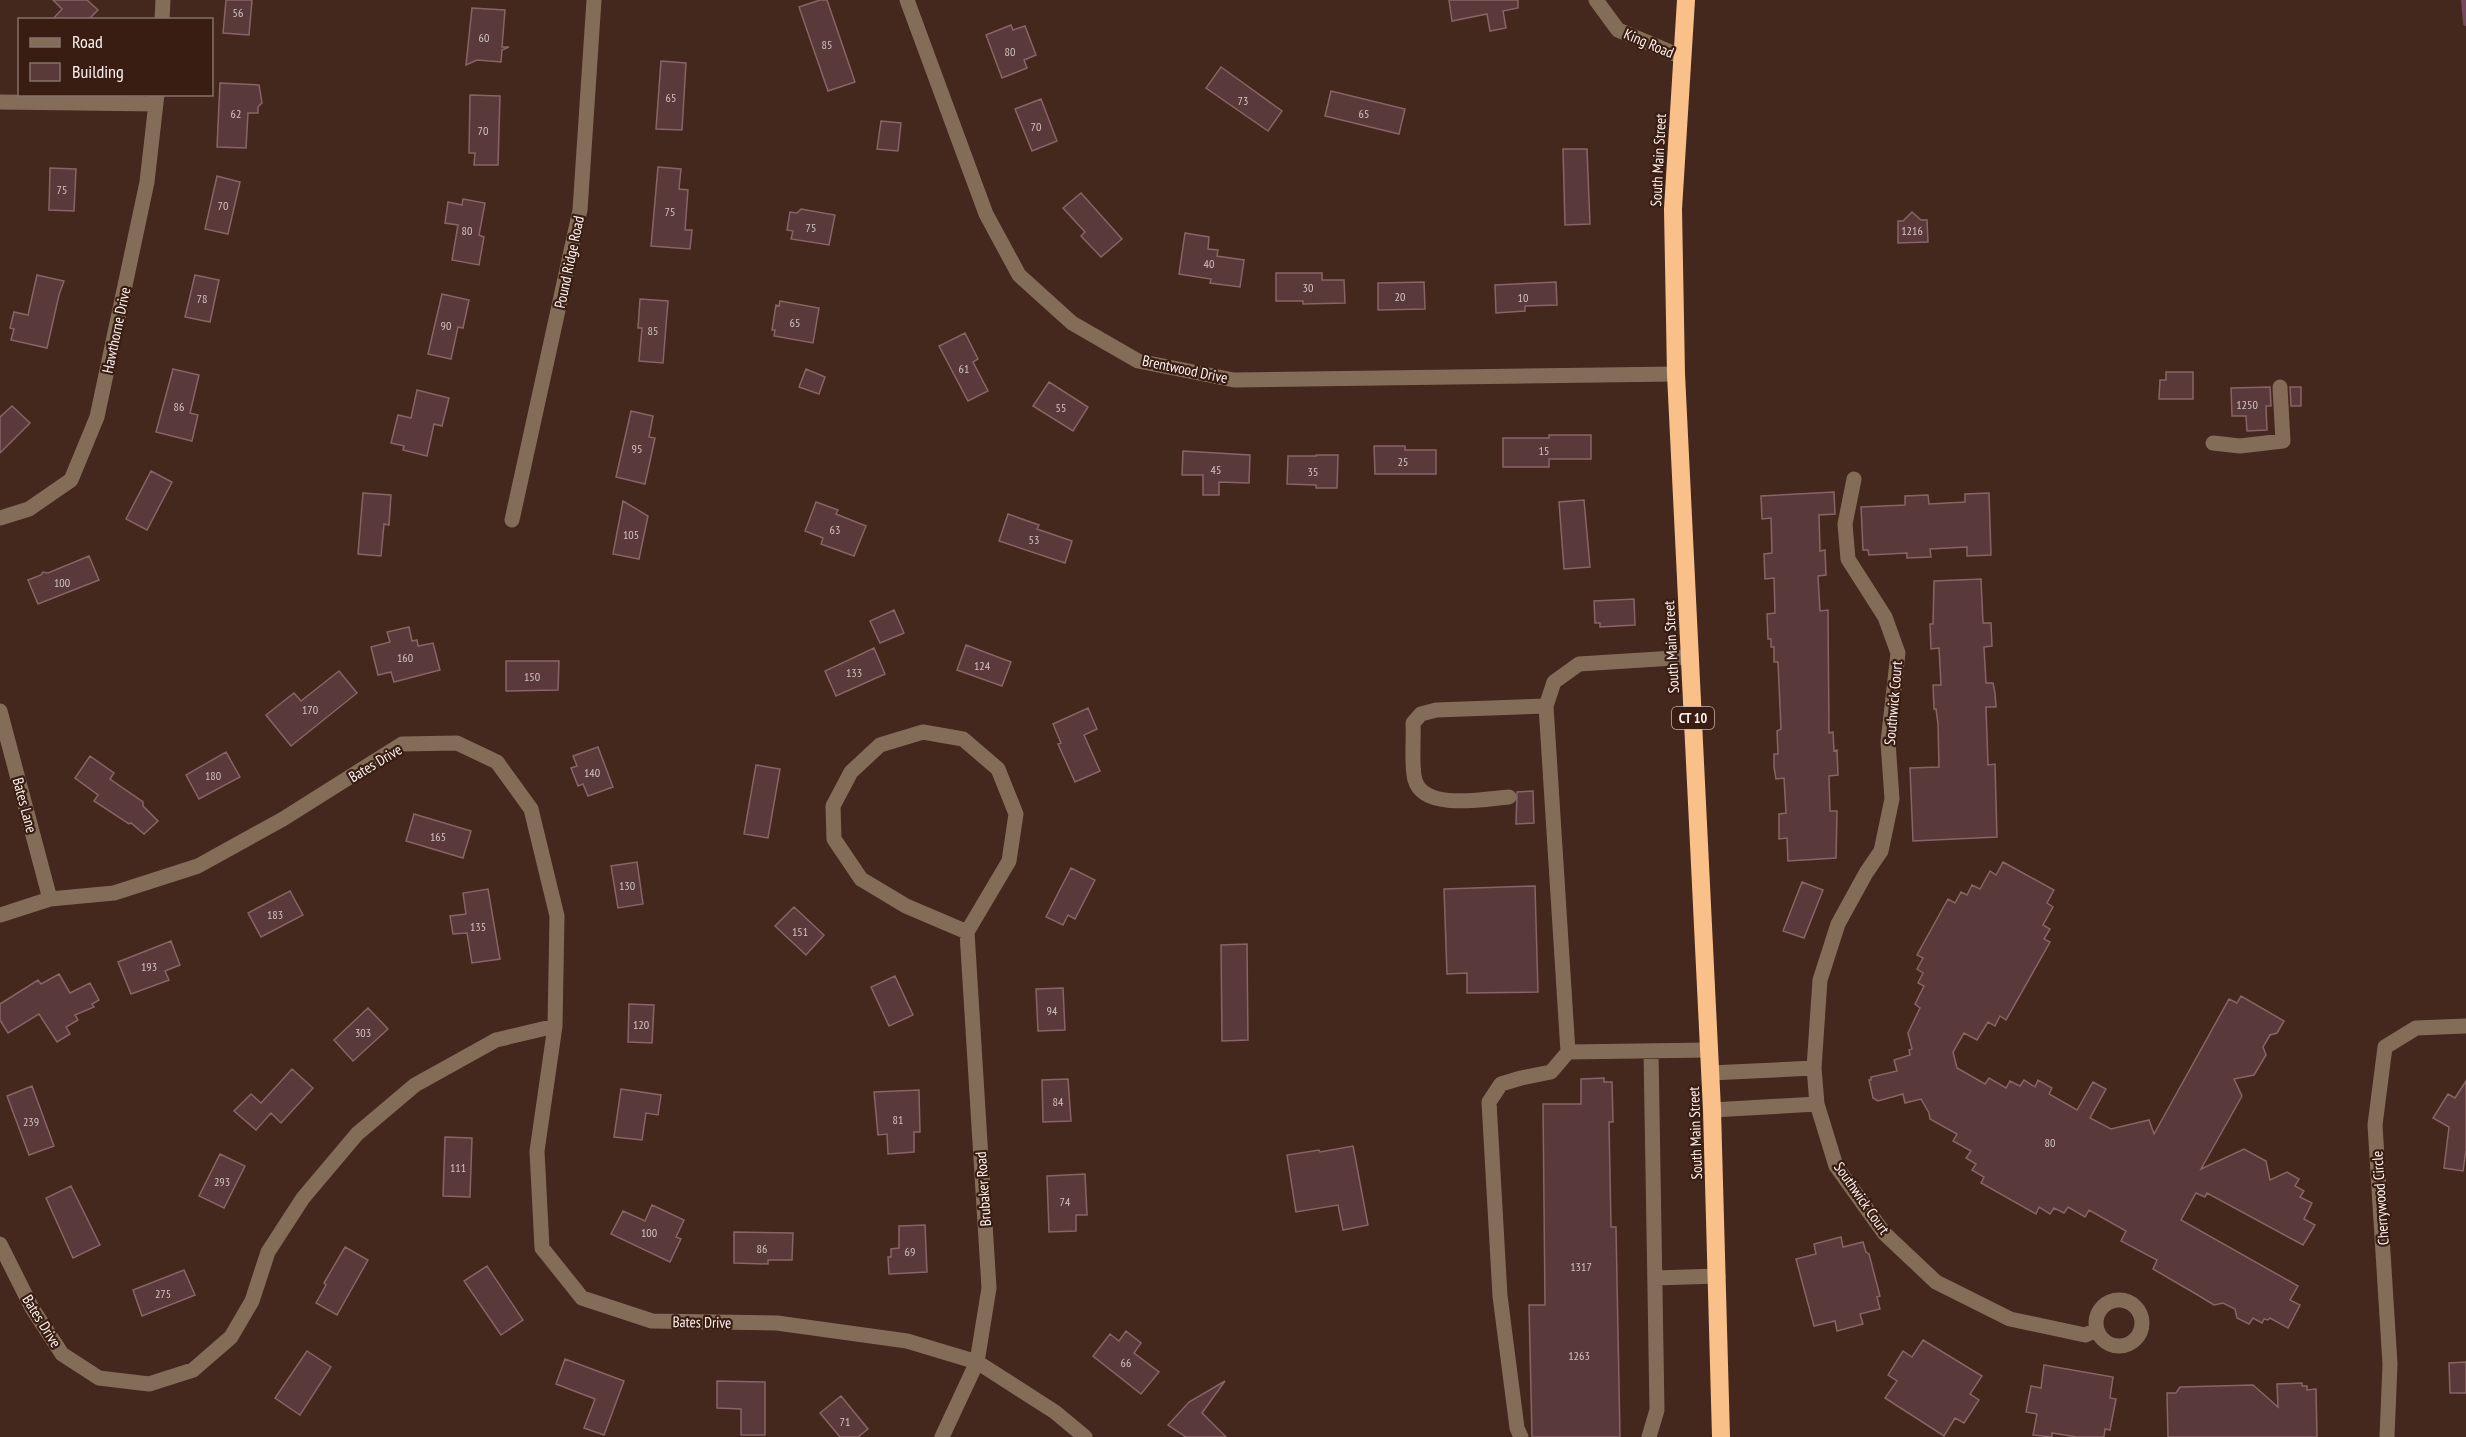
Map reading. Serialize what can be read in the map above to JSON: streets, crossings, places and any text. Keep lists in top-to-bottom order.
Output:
{
  "streets": {
    "highway": ["South Main Street", "CT 10"],
    "street": [
      "King Road",
      "Pound Ridge Road",
      "Hawthorne Drive",
      "Brentwood Drive",
      "Southwick Court",
      "Bates Drive",
      "Bates Lane",
      "Brubaker Road",
      "Cherrywood Circle"
    ]
  },
  "crossings": [
    ["King Road", "South Main Street"],
    ["South Main Street", "Brentwood Drive"],
    ["Bates Drive", "Bates Lane"],
    ["Bates Drive", "Brubaker Road"]
  ],
  "house_numbers": [
    "56",
    "60",
    "85",
    "80",
    "65",
    "73",
    "62",
    "65",
    "70",
    "70",
    "75",
    "70",
    "75",
    "75",
    "80",
    "1216",
    "40",
    "30",
    "20",
    "10",
    "78",
    "65",
    "90",
    "85",
    "61",
    "1250",
    "86",
    "55",
    "95",
    "15",
    "25",
    "45",
    "35",
    "63",
    "105",
    "53",
    "100",
    "160",
    "124",
    "133",
    "150",
    "170",
    "140",
    "180",
    "165",
    "130",
    "183",
    "135",
    "151",
    "193",
    "94",
    "120",
    "303",
    "84",
    "81",
    "239",
    "80",
    "111",
    "293",
    "74",
    "100",
    "86",
    "69",
    "1317",
    "275",
    "1263",
    "66",
    "71"
  ],
  "legend": ["Road", "Building"]
}
